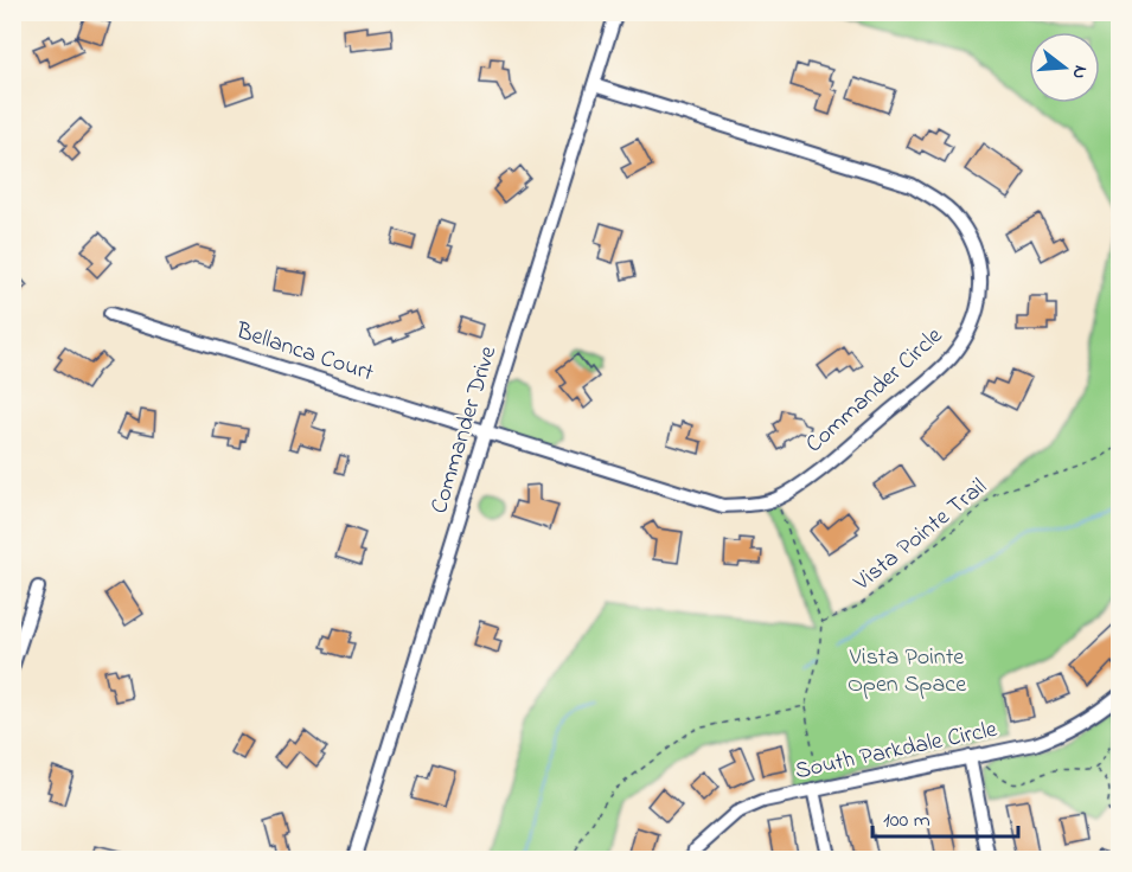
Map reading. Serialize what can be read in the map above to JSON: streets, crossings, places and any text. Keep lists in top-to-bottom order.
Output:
{
  "streets": {
    "street": [
      "Bellanca Court",
      "Commander Circle",
      "Commander Drive",
      "South Parkdale Circle"
    ],
    "path": ["Vista Pointe Trail"]
  },
  "crossings": [
    ["Bellanca Court", "Commander Circle"],
    ["Bellanca Court", "Commander Drive"],
    ["Commander Circle", "Commander Drive"]
  ],
  "parks": ["Vista Pointe Open Space"],
  "scale_bar": "100 m",
  "north": "right"
}
